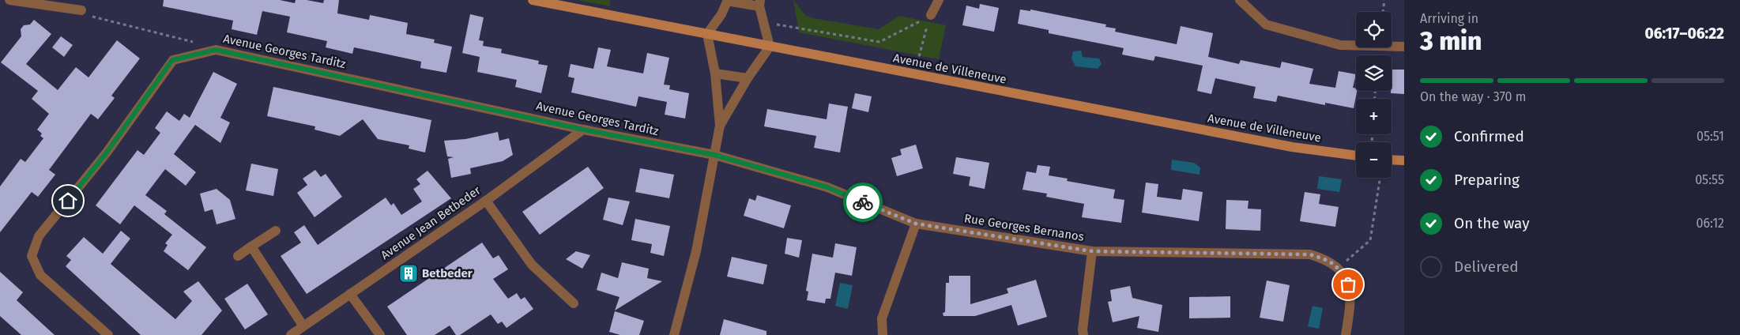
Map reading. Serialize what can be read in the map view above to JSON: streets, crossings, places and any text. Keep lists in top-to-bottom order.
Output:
{
  "streets": {
    "main road": ["Avenue de Villeneuve"],
    "street": ["Avenue Georges Tarditz", "Avenue Jean Betbeder", "Rue Georges Bernanos"]
  },
  "crossings": [
    ["Avenue Georges Tarditz", "Avenue Jean Betbeder"],
    ["Avenue Georges Tarditz", "Rue Georges Bernanos"]
  ],
  "places": {
    "building": ["Betbeder"]
  },
  "page": {
    "heading": ["3 min", "Arriving in", "06:17–06:22"],
    "map_buttons": ["+", "−"],
    "bar": "On the way · 370 m",
    "list": [
      ["Confirmed", "05:51"],
      ["Preparing", "05:55"],
      ["On the way", "06:12"],
      "Delivered"
    ]
  }
}
